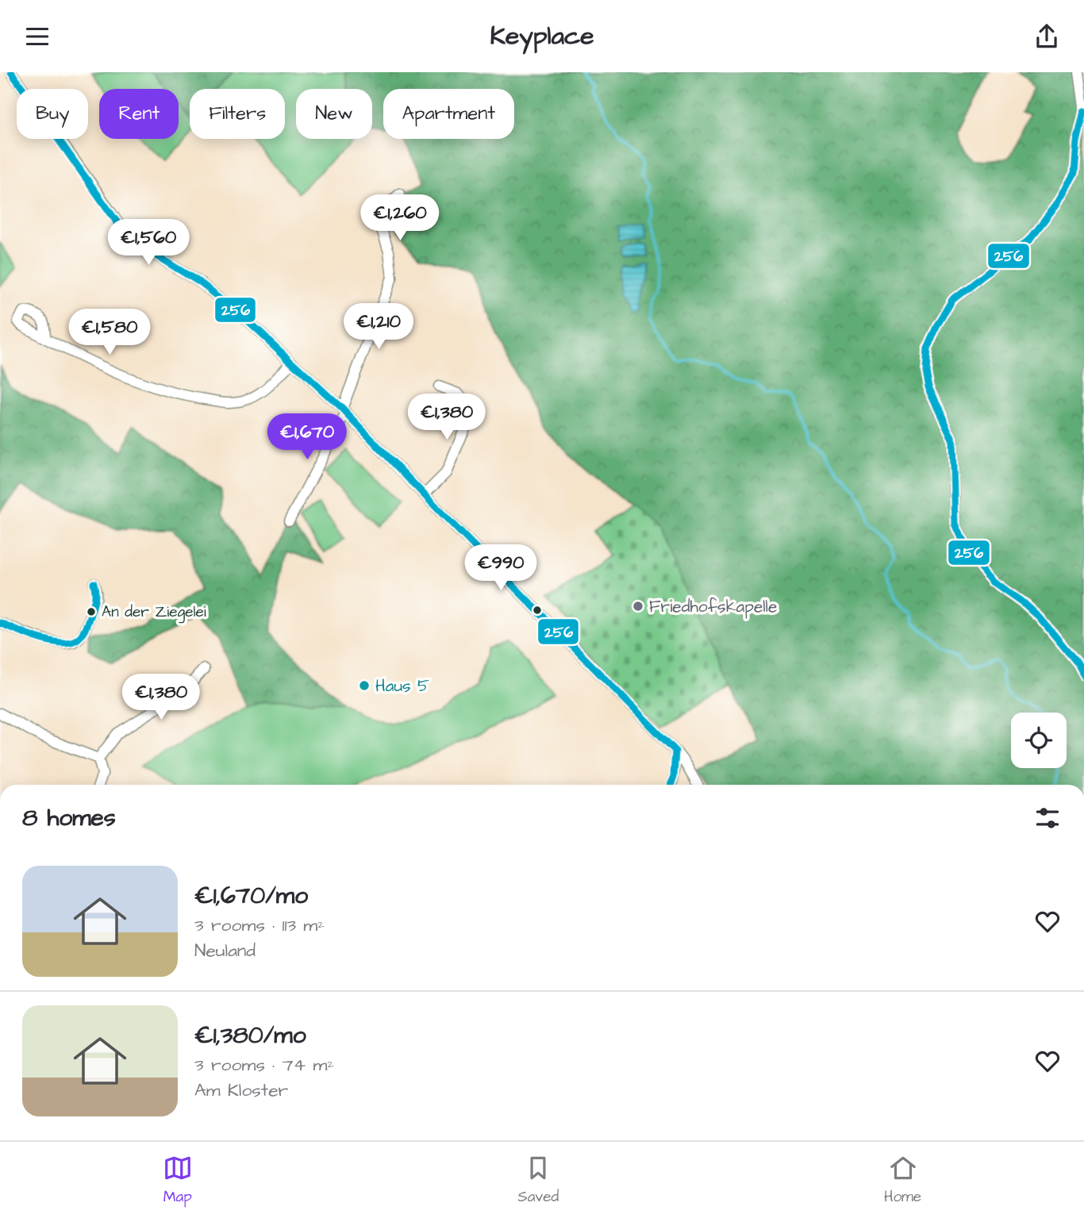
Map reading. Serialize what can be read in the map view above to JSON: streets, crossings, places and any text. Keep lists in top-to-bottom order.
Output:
{
  "places": ["Friedhofskapelle", "An der Ziegelei", "Haus 5"],
  "lines": ["transit line 256"],
  "page": {
    "header": "Keyplace",
    "chip": [
      "Buy",
      "Rent",
      "Filters",
      "New",
      "Apartment"
    ],
    "price": [
      "€1,260",
      "€1,560",
      "€1,210",
      "€1,580",
      "€1,380",
      "€1,670",
      "€990",
      "€1,380"
    ],
    "heading": "8 homes",
    "list": [
      {
        "name": "€1,670/mo",
        "note": "3 rooms · 113 m² · Neuland"
      },
      {
        "name": "€1,380/mo",
        "note": "3 rooms · 74 m² · Am Kloster"
      }
    ],
    "tabs": ["Map", "Saved", "Home"]
  }
}
